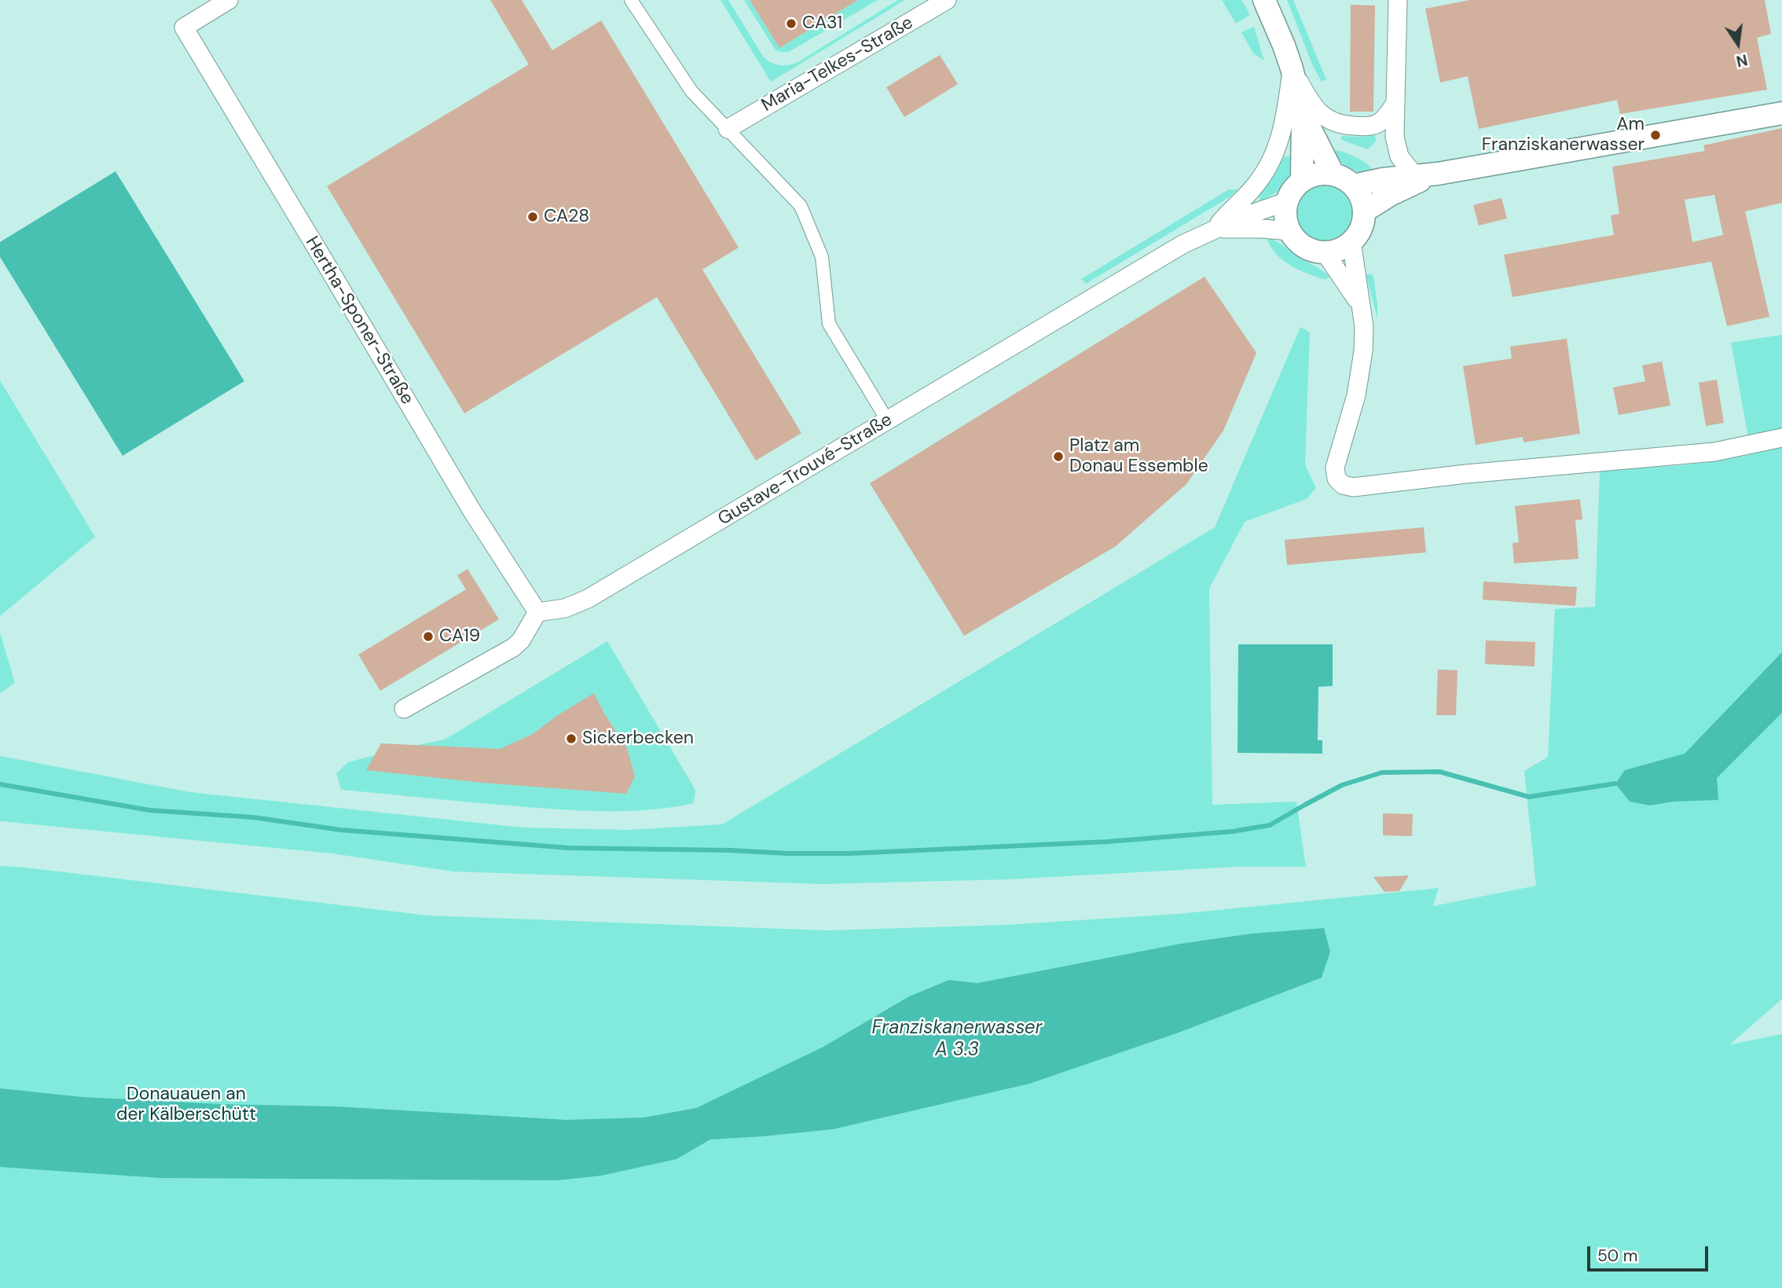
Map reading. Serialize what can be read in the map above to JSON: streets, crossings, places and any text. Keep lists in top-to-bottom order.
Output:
{
  "streets": {
    "street": ["Maria-Telkes-Straße", "Hertha-Sponer-Straße", "Gustave-Trouvé-Straße"]
  },
  "crossings": [
    ["Hertha-Sponer-Straße", "Gustave-Trouvé-Straße"]
  ],
  "water": ["Franziskanerwasser A 3.3"],
  "parks": ["Donauauen an der Kälberschütt"],
  "places": [
    "CA31",
    "Am Franziskanerwasser",
    "CA28",
    "Platz am Donau Essemble",
    "CA19",
    "Sickerbecken"
  ],
  "scale_bar": "50 m",
  "north": "bottom"
}
